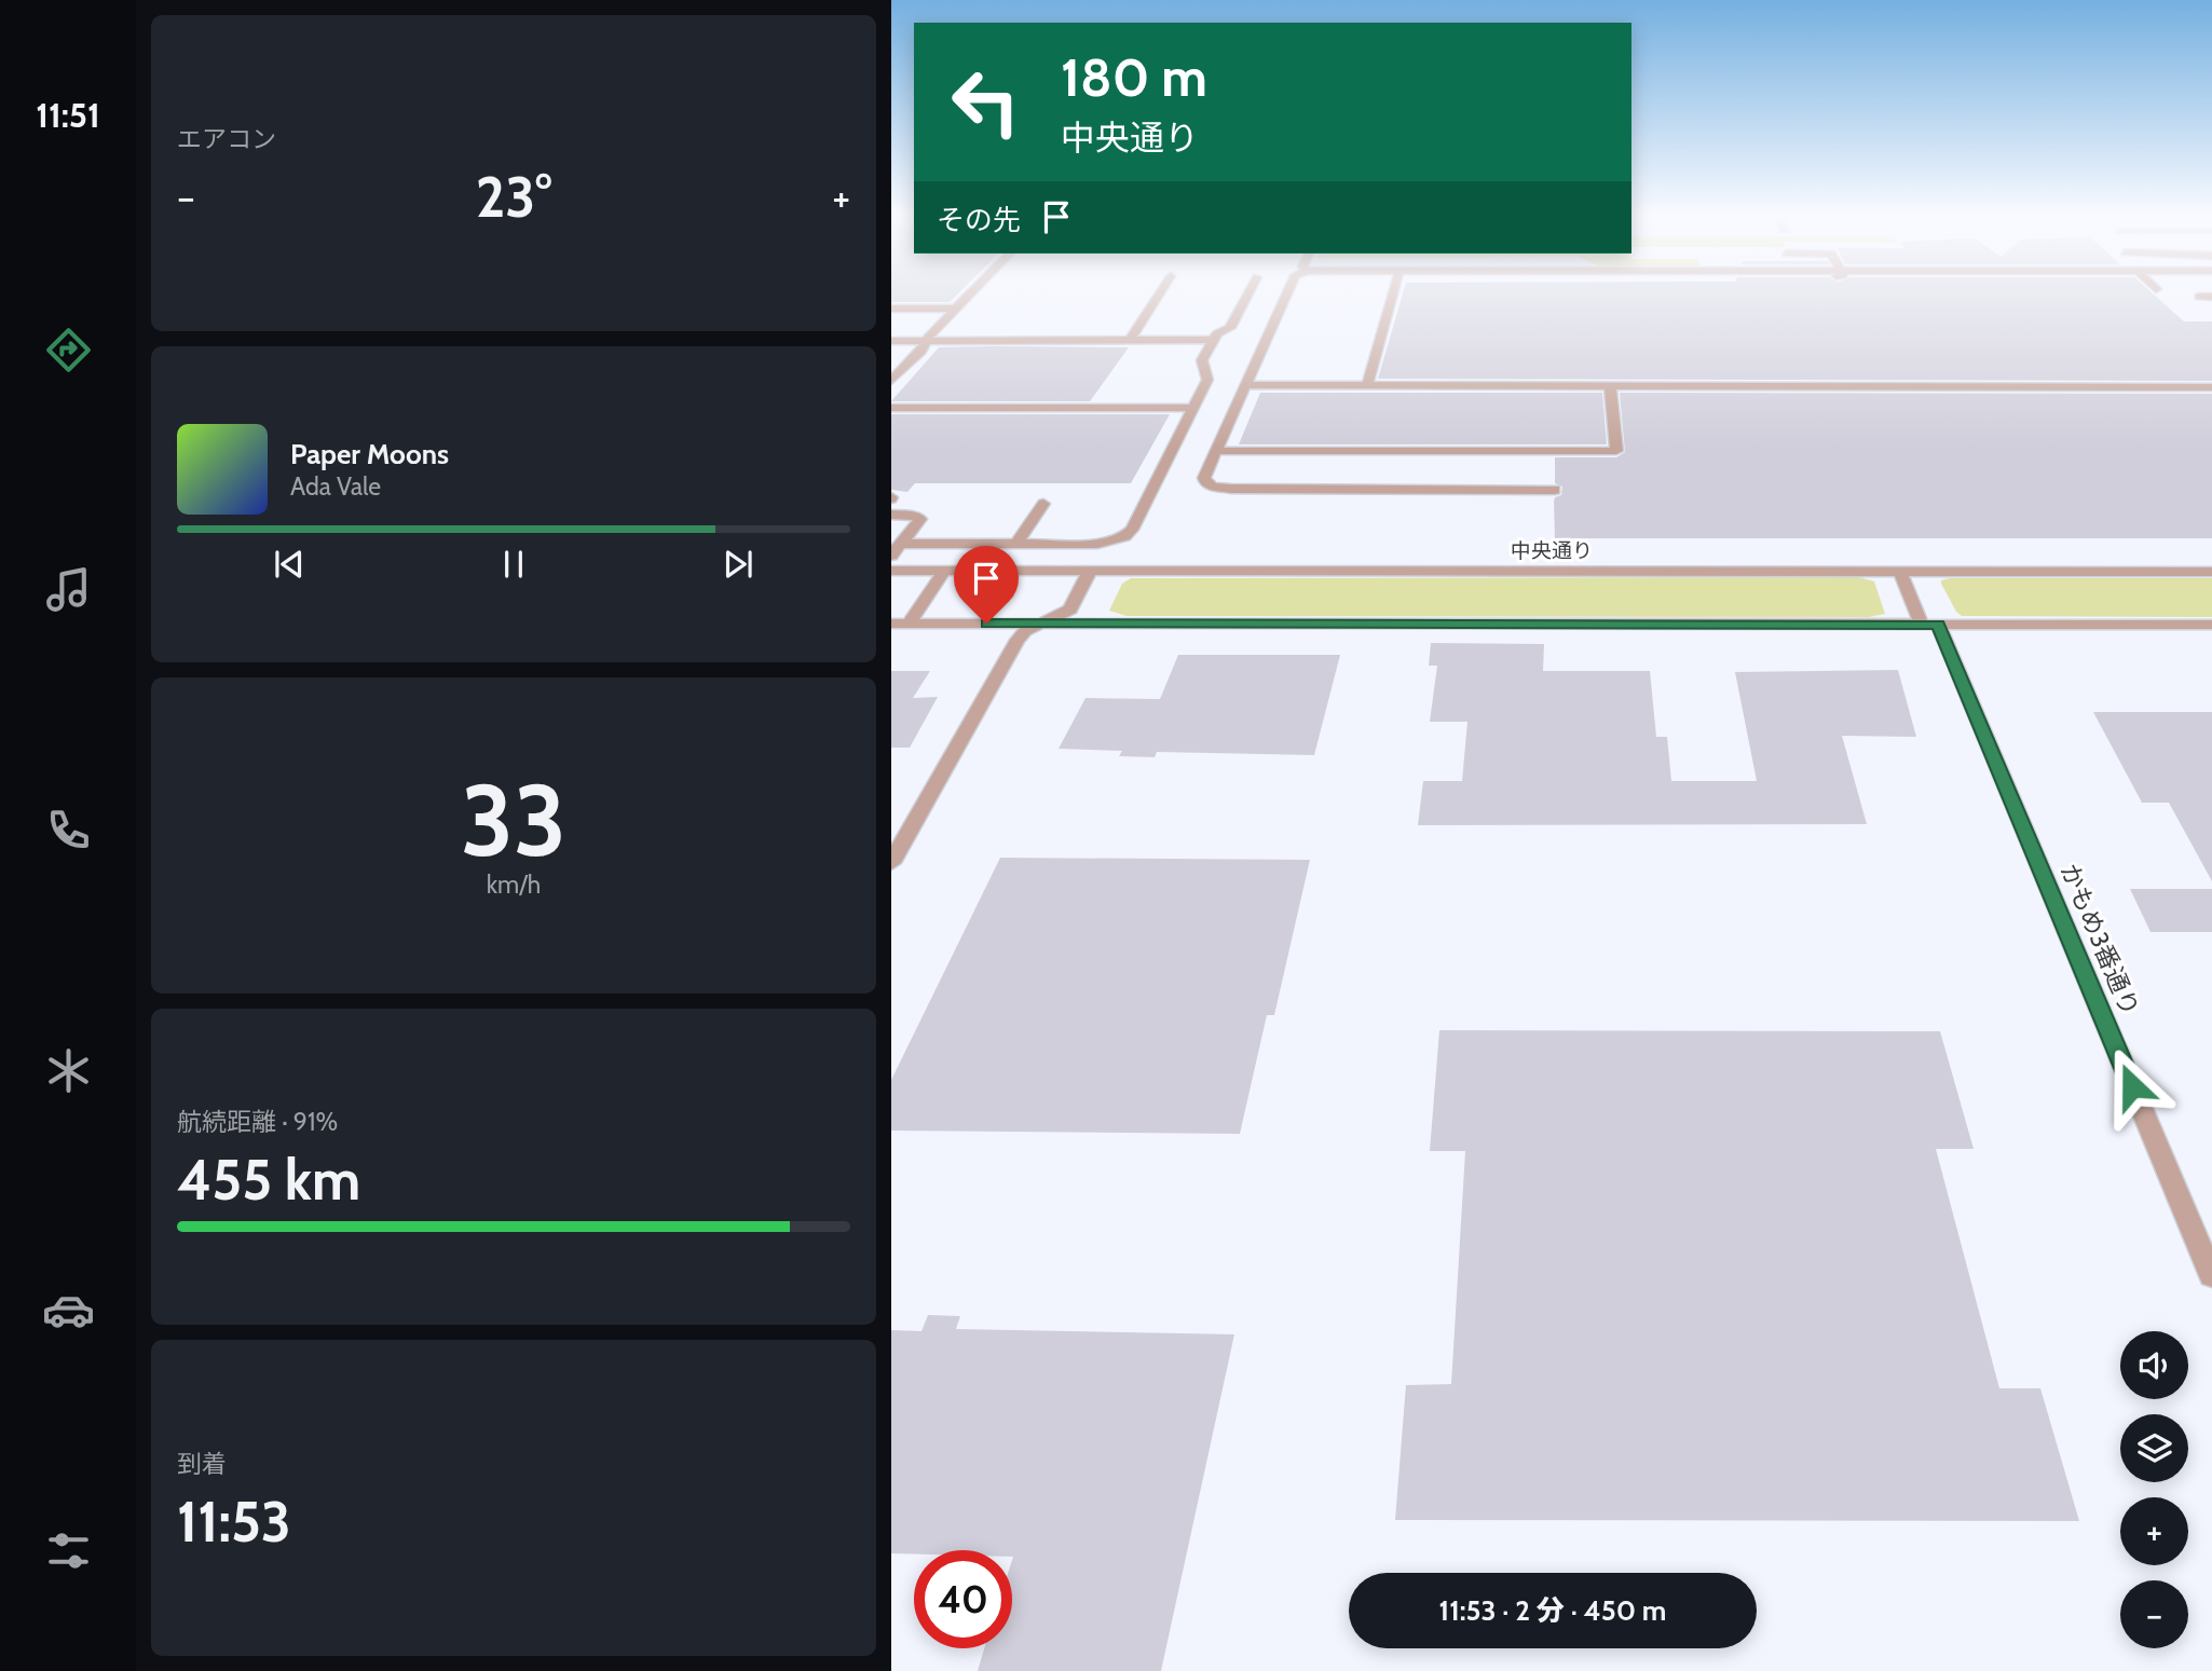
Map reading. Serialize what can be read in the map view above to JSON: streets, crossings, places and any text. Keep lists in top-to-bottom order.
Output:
{
  "streets": {
    "street": ["中央通り", "かもめ3番通り"]
  },
  "crossings": [
    ["中央通り", "かもめ3番通り"]
  ],
  "page": {
    "tabs": "11:51",
    "tile": [
      "エアコン",
      ["33", "km/h"],
      ["航続距離 · 91%", "455 km"],
      ["到着", "11:53"]
    ],
    "turn": ["180 m", "中央通り"],
    "heat": ["−", "23°", "+"],
    "then": "その先",
    "song": ["Paper Moons", "Ada Vale"],
    "map_buttons": ["+", "−"],
    "limit": "40",
    "trip": "11:53 · 2 分 · 450 m"
  }
}
